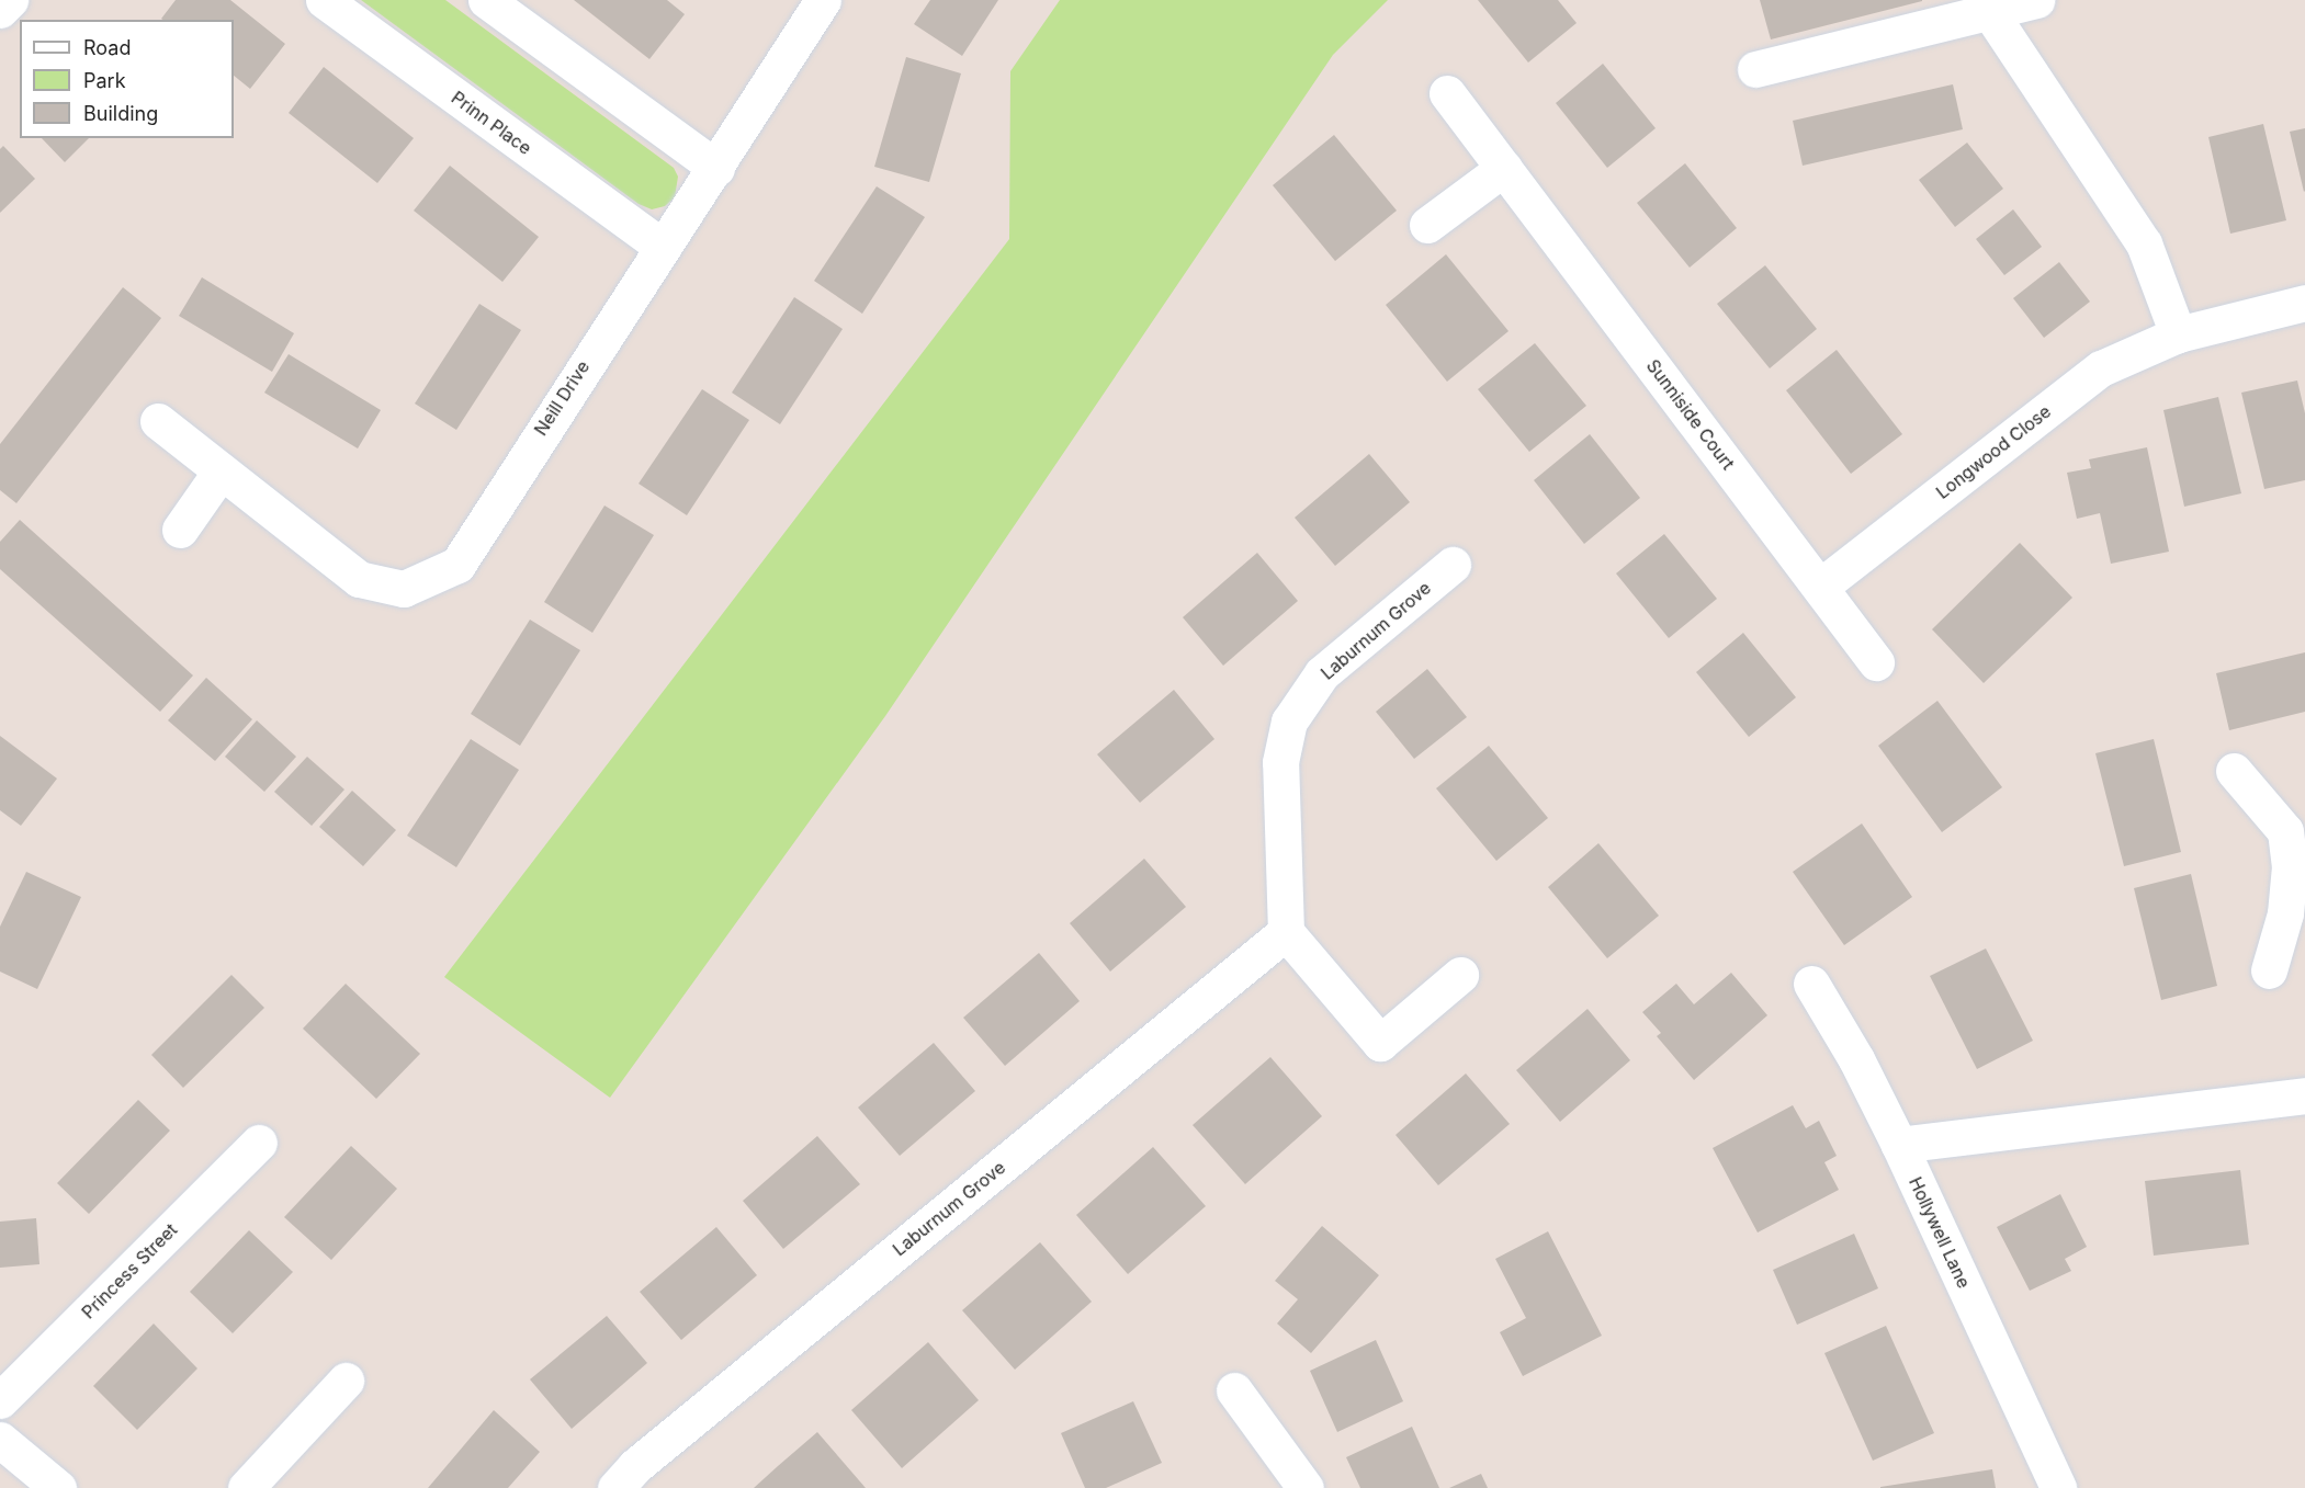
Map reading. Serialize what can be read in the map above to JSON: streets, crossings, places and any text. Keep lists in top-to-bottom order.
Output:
{
  "streets": {
    "street": [
      "Prinn Place",
      "Neill Drive",
      "Sunniside Court",
      "Longwood Close",
      "Laburnum Grove",
      "Hollywell Lane",
      "Princess Street"
    ]
  },
  "crossings": [
    ["Prinn Place", "Neill Drive"],
    ["Sunniside Court", "Longwood Close"]
  ],
  "legend": ["Road", "Park", "Building"]
}
